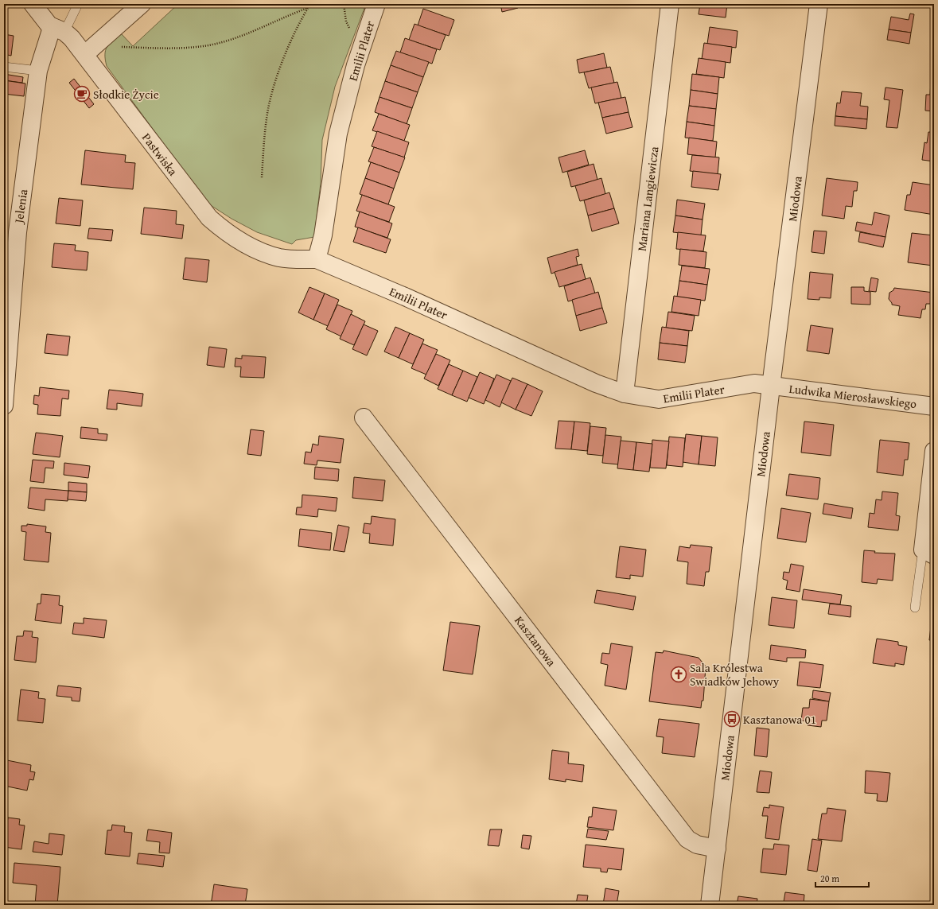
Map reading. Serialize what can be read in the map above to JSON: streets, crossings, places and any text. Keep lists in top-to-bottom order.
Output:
{
  "streets": {
    "street": [
      "Emilii Plater",
      "Pastwiska",
      "Mariana Langiewicza",
      "Miodowa",
      "Jelenia",
      "Ludwika Mierosławskiego",
      "Kasztanowa"
    ]
  },
  "crossings": [
    ["Emilii Plater", "Pastwiska"],
    ["Emilii Plater", "Mariana Langiewicza"],
    ["Emilii Plater", "Miodowa"],
    ["Emilii Plater", "Ludwika Mierosławskiego"],
    ["Pastwiska", "Jelenia"],
    ["Miodowa", "Ludwika Mierosławskiego"],
    ["Miodowa", "Kasztanowa"]
  ],
  "places": {
    "cafe": ["Słodkie Życie"],
    "church": ["Sala Królestwa Swiadków Jehowy"],
    "bus stop": ["Kasztanowa 01"]
  },
  "scale_bar": "20 m"
}
